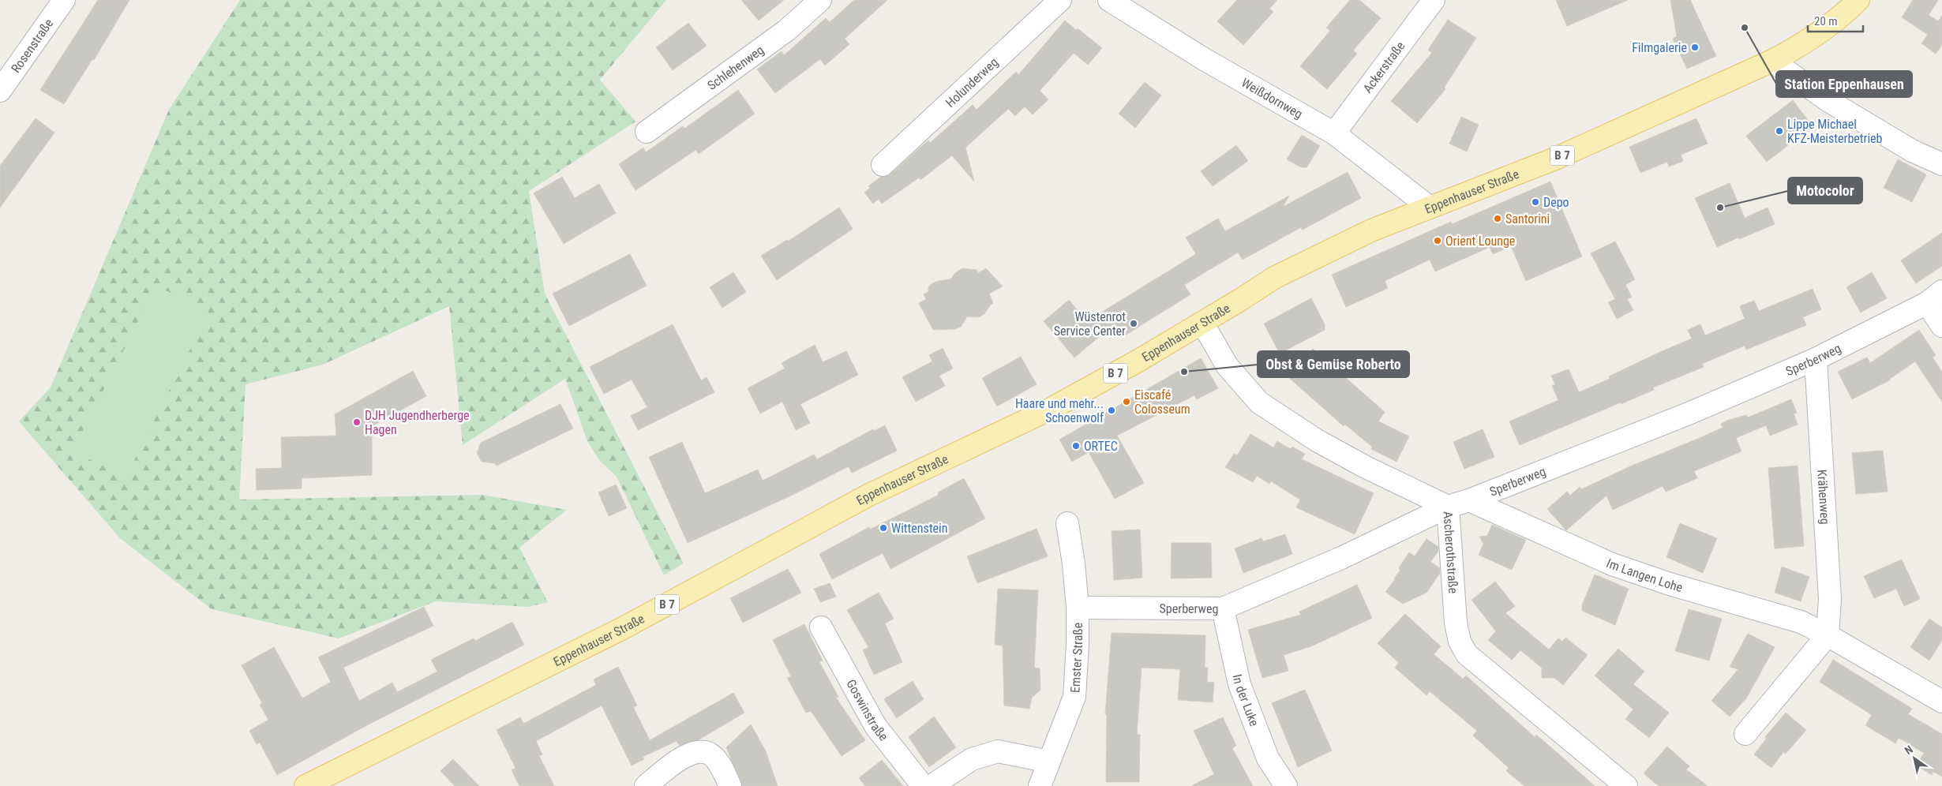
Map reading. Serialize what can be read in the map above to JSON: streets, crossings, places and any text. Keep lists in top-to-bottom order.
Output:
{
  "streets": {
    "main road": ["B 7", "Eppenhauser Straße"],
    "street": [
      "Rosenstraße",
      "Ackerstraße",
      "Schlehenweg",
      "Holunderweg",
      "Weißdornweg",
      "Sperberweg",
      "Krähenweg",
      "Ascherothstraße",
      "Im Langen Lohe",
      "Emster Straße",
      "In der Luke",
      "Goswinstraße"
    ]
  },
  "crossings": [
    ["Ackerstraße", "Weißdornweg"],
    ["Weißdornweg", "Eppenhauser Straße"],
    ["Eppenhauser Straße", "Ascherothstraße"],
    ["Sperberweg", "Krähenweg"],
    ["Sperberweg", "Ascherothstraße"],
    ["Sperberweg", "Im Langen Lohe"],
    ["Sperberweg", "Emster Straße"],
    ["Sperberweg", "In der Luke"],
    ["Krähenweg", "Im Langen Lohe"]
  ],
  "places": [
    "Station Eppenhausen",
    "Filmgalerie",
    "Lippe Michael KFZ-Meisterbetrieb",
    "Depo",
    "Motocolor",
    "Santorini",
    "Orient Lounge",
    "Wüstenrot Service Center",
    "Obst & Gemüse Roberto",
    "Eiscafé Colosseum",
    "Haare und mehr... Schoenwolf",
    "DJH Jugendherberge Hagen",
    "ORTEC",
    "Wittenstein"
  ],
  "scale_bar": "20 m",
  "north": "top left"
}
